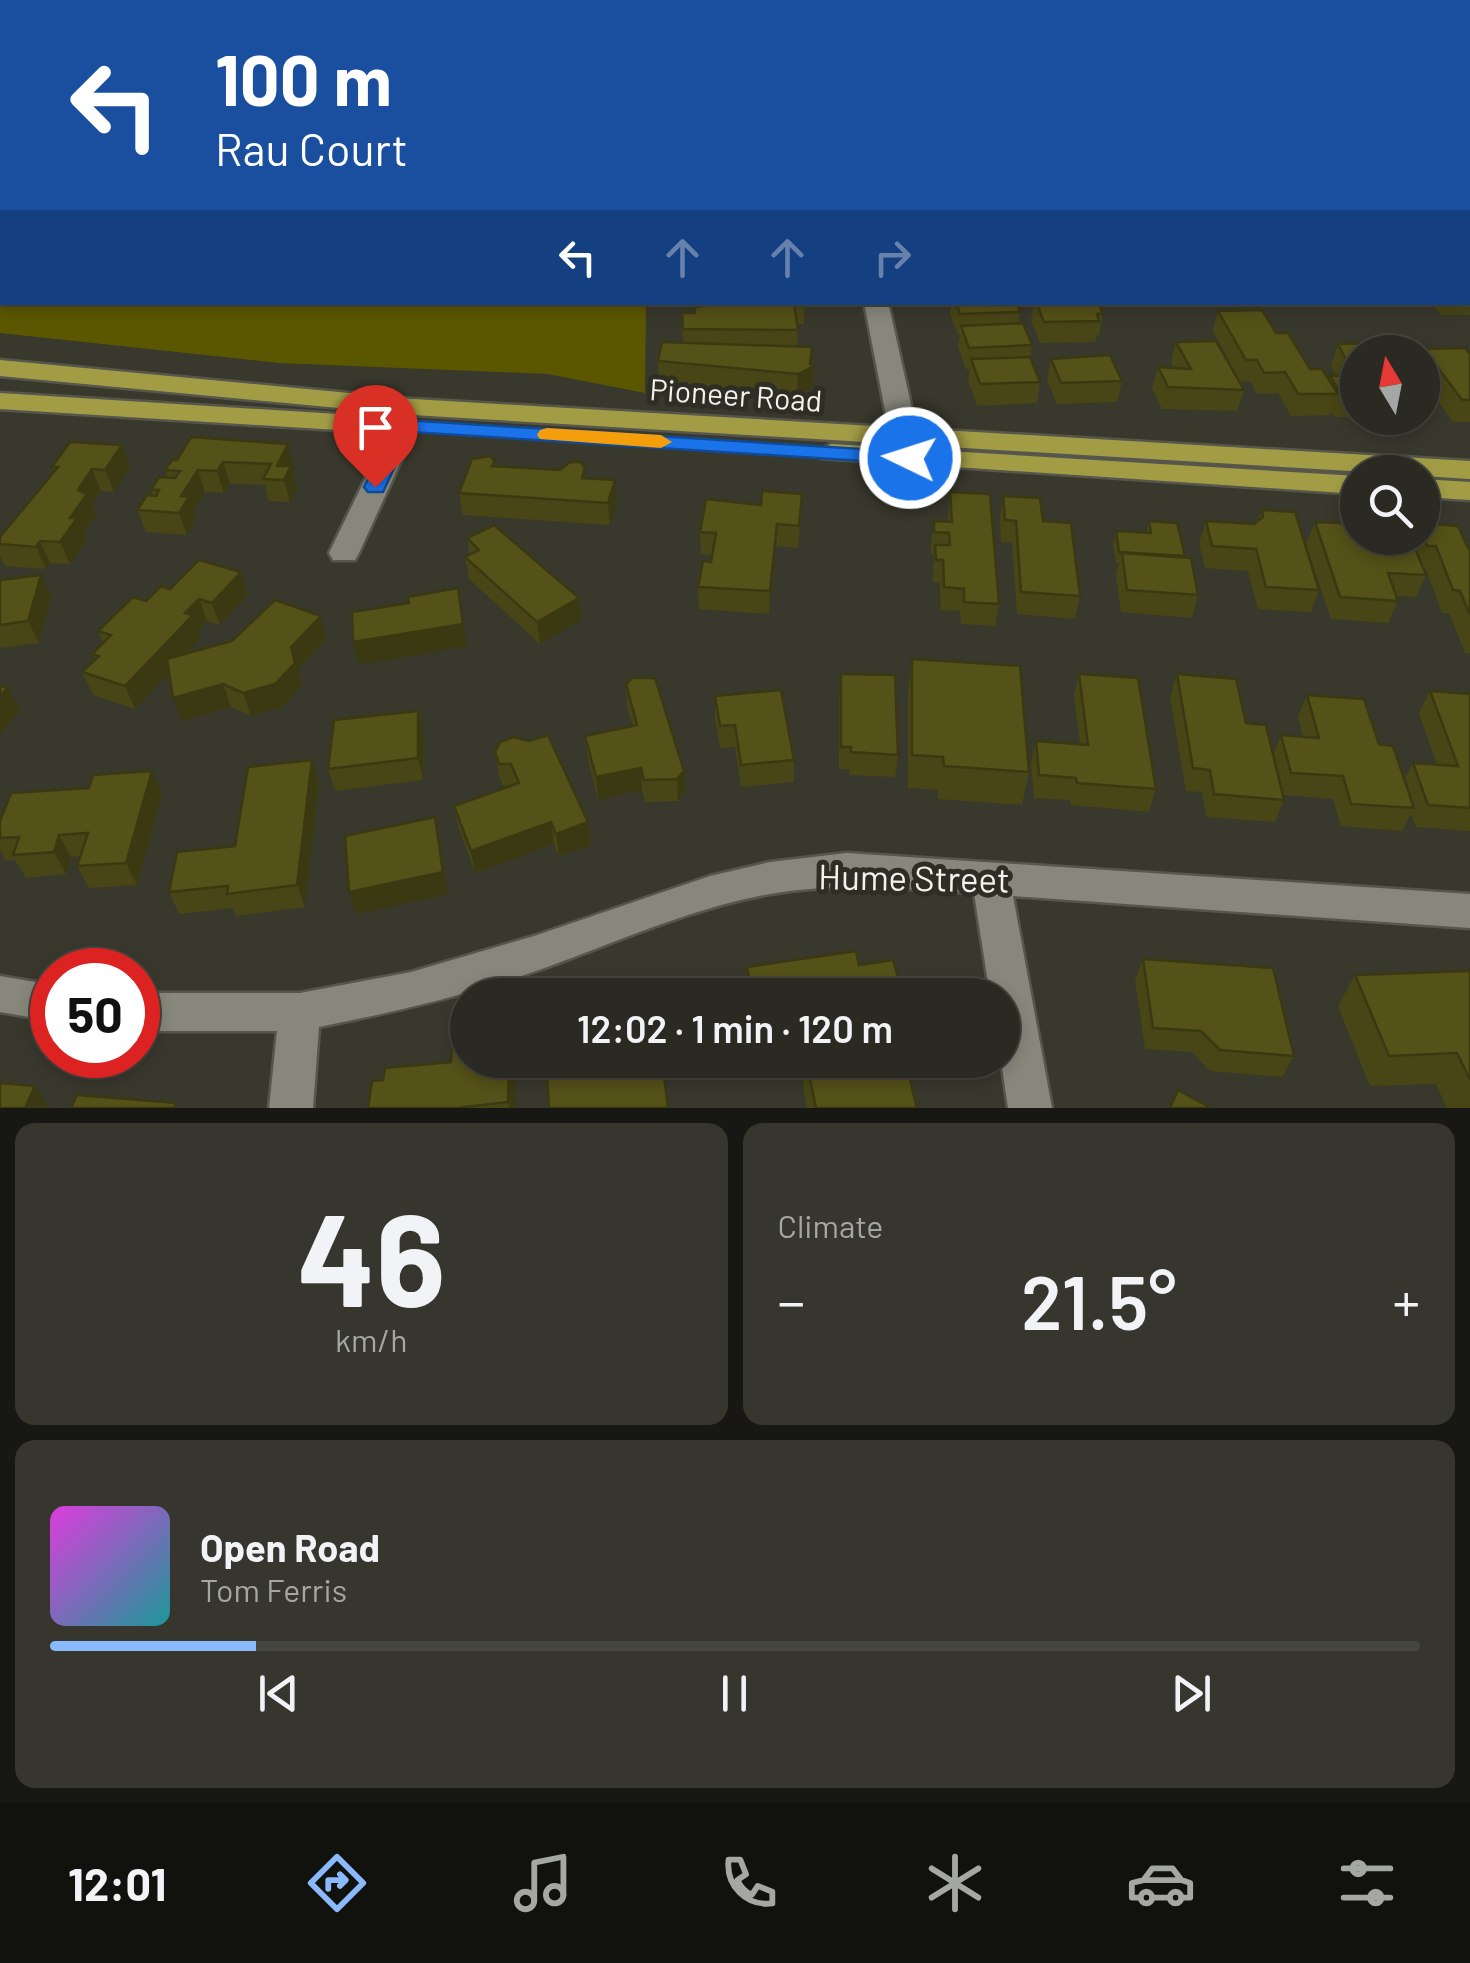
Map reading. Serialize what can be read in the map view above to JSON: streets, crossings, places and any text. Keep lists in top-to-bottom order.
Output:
{
  "streets": {
    "main road": ["Pioneer Road"],
    "street": ["Hume Street"]
  },
  "north": "top",
  "page": {
    "turn": ["100 m", "Rau Court"],
    "limit": "50",
    "trip": "12:02 · 1 min · 120 m",
    "tile": [
      ["46", "km/h"],
      "Climate"
    ],
    "heat": ["−", "21.5°", "+"],
    "song": ["Open Road", "Tom Ferris"],
    "tabs": "12:01"
  }
}
